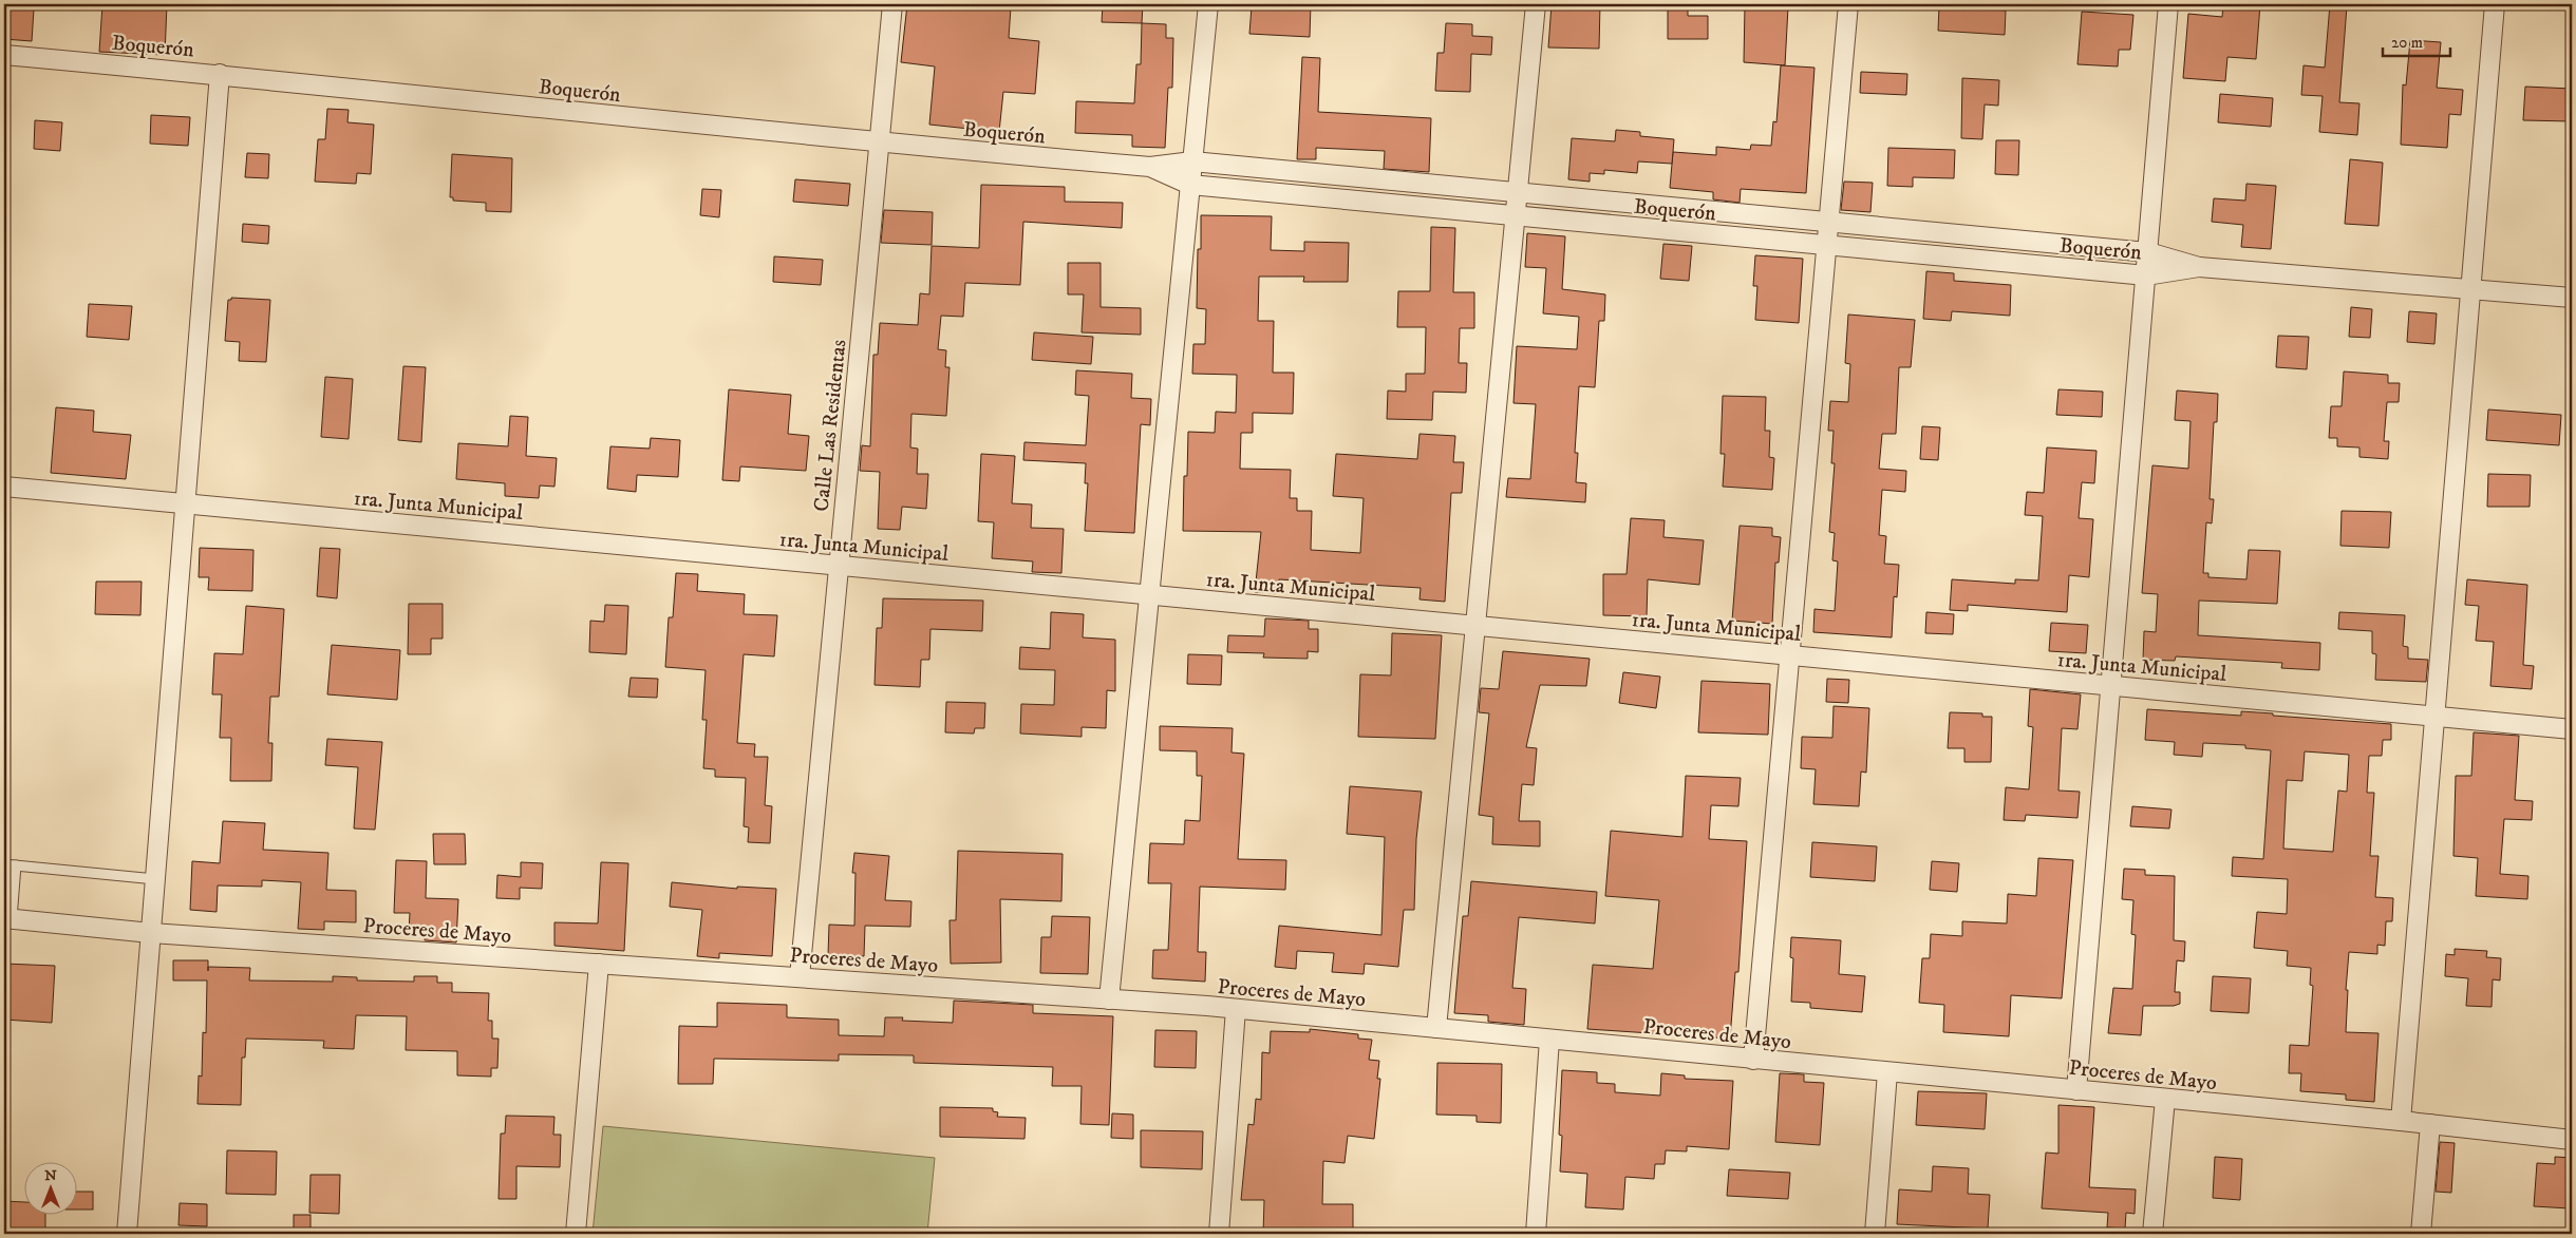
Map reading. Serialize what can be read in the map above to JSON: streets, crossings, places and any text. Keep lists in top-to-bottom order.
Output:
{
  "streets": {
    "street": [
      "Boquerón",
      "Calle Las Residentas",
      "1ra. Junta Municipal",
      "Proceres de Mayo"
    ]
  },
  "crossings": [
    ["Boquerón", "Calle Las Residentas"],
    ["Calle Las Residentas", "1ra. Junta Municipal"],
    ["Calle Las Residentas", "Proceres de Mayo"]
  ],
  "scale_bar": "20 m",
  "north": "top"
}
